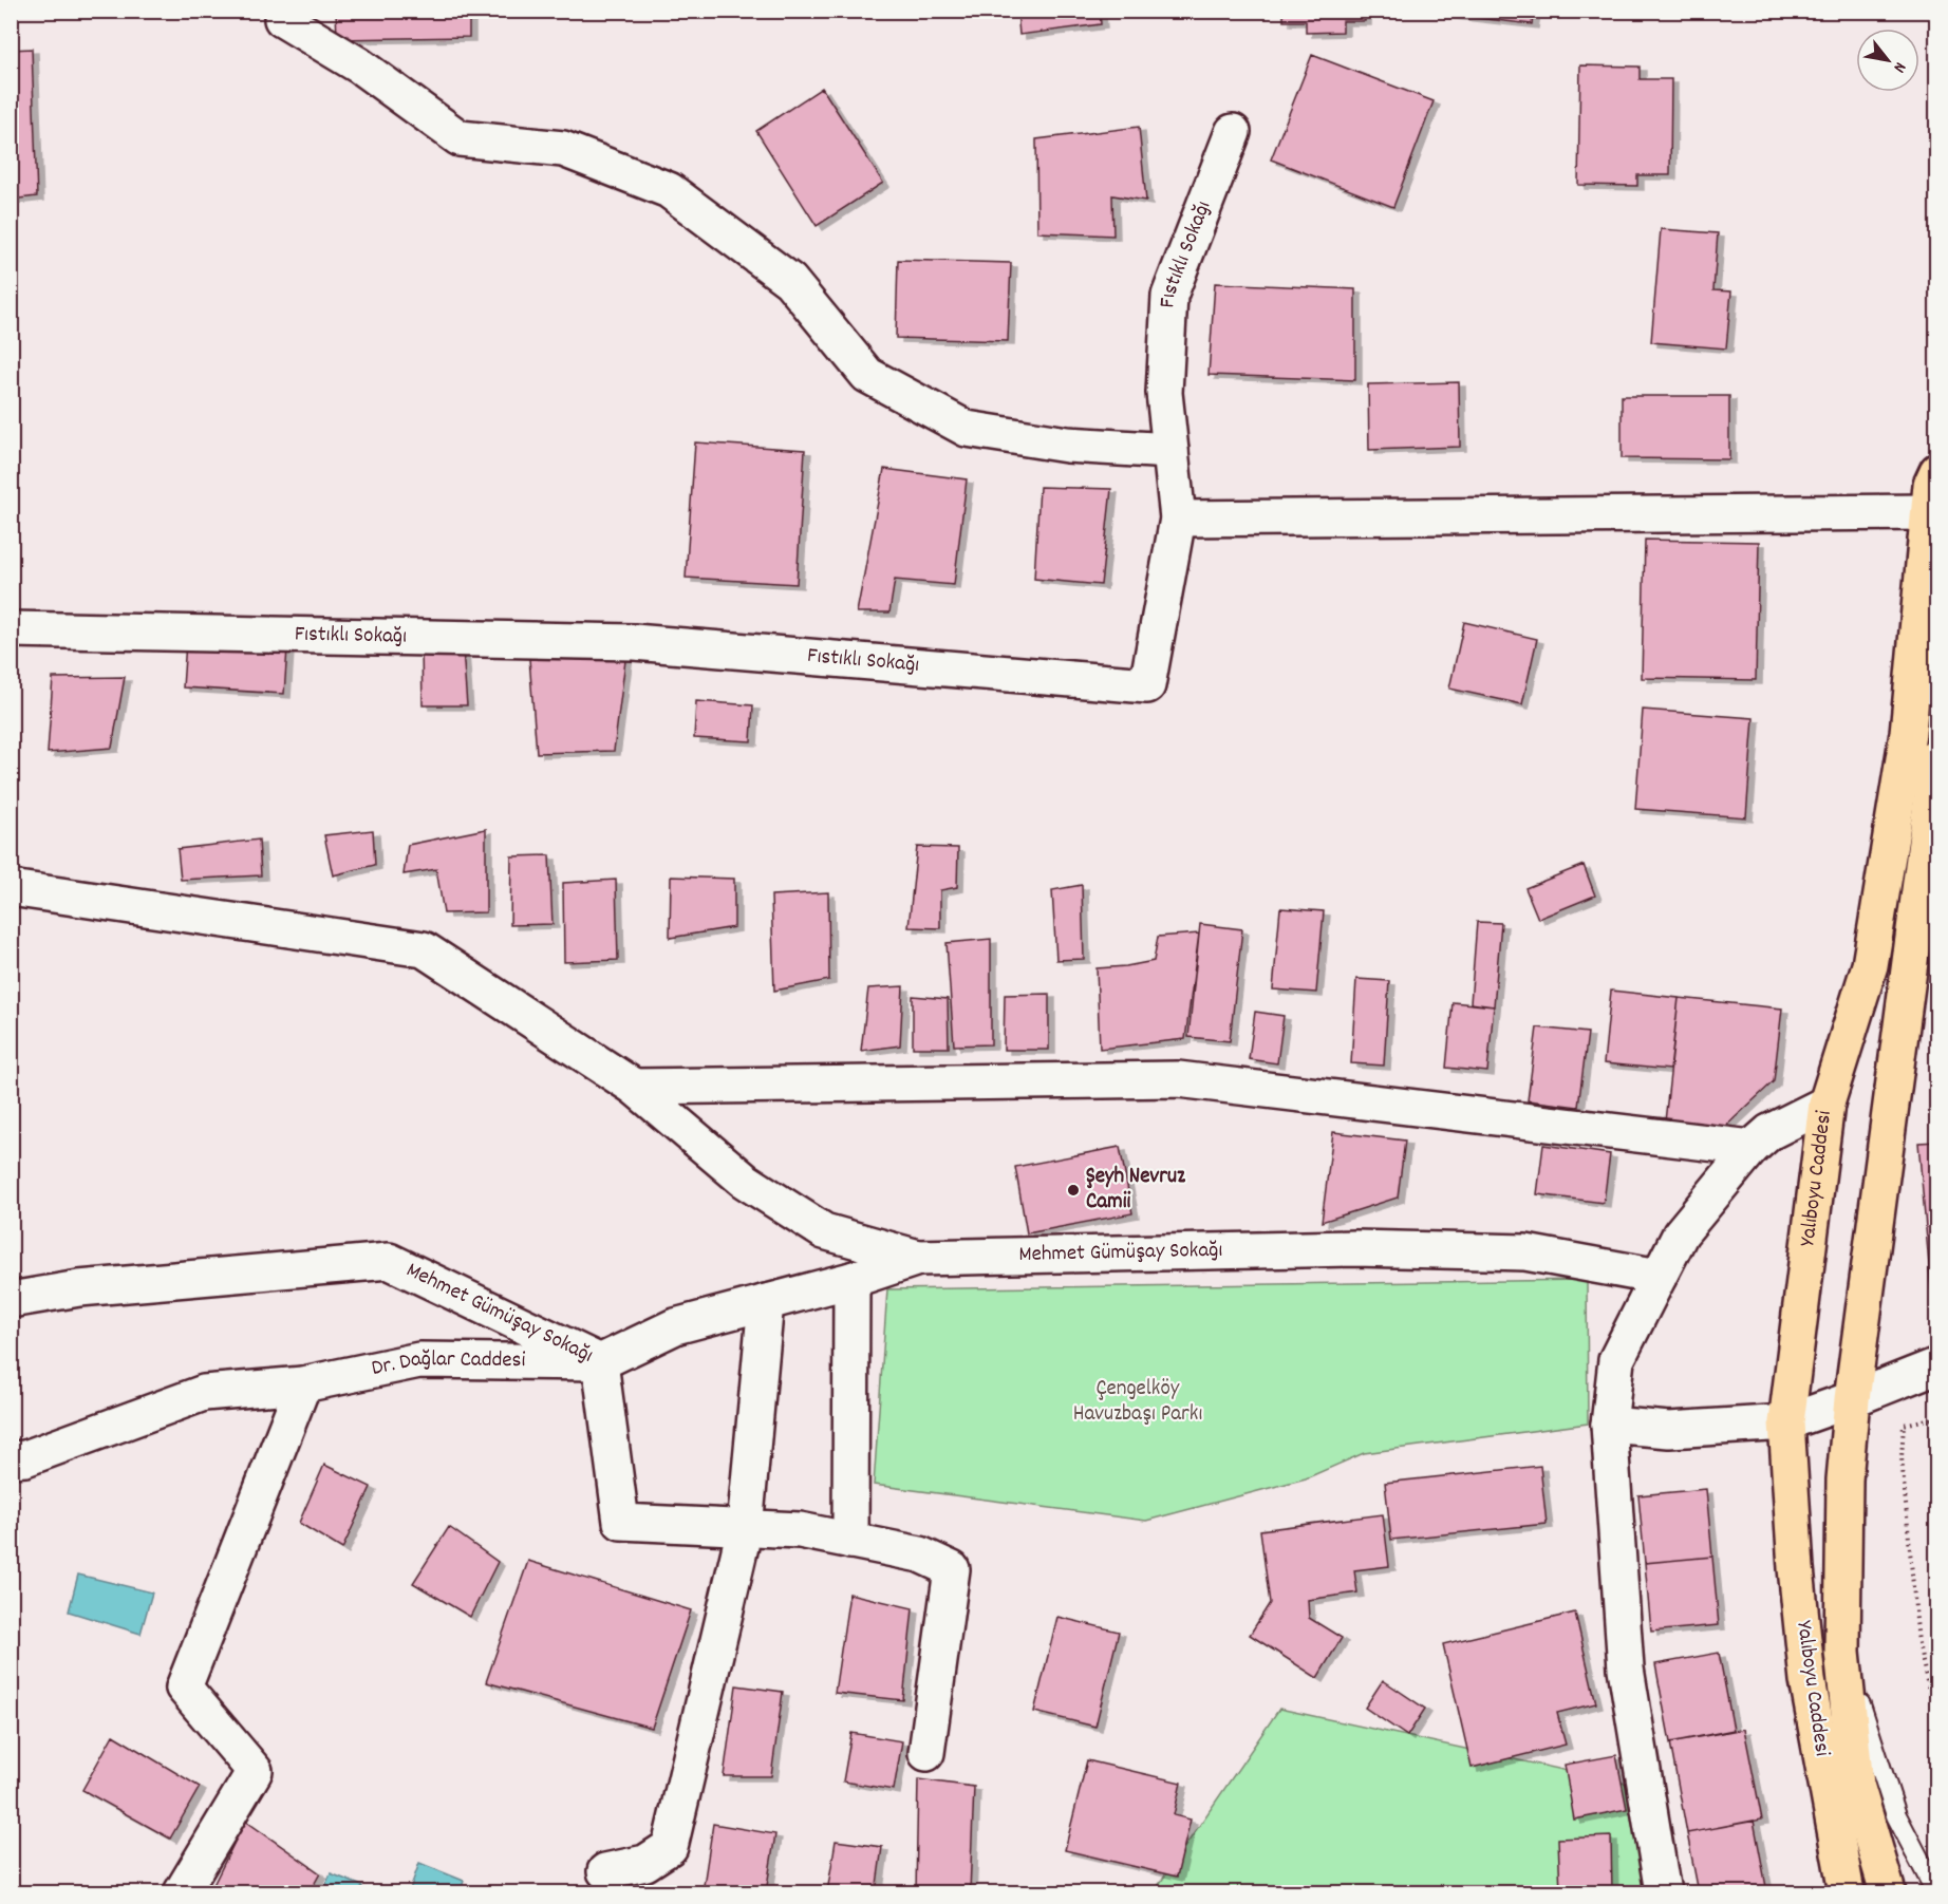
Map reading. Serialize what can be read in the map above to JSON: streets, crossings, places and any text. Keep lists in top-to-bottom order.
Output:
{
  "streets": {
    "main road": ["Yalıboyu Caddesi"],
    "street": ["Fıstıklı Sokağı", "Mehmet Gümüşay Sokağı", "Dr. Dağlar Caddesi"]
  },
  "crossings": [
    ["Mehmet Gümüşay Sokağı", "Dr. Dağlar Caddesi"]
  ],
  "parks": ["Çengelköy Havuzbaşı Parkı"],
  "places": ["Şeyh Nevruz Camii"],
  "north": "bottom right"
}
